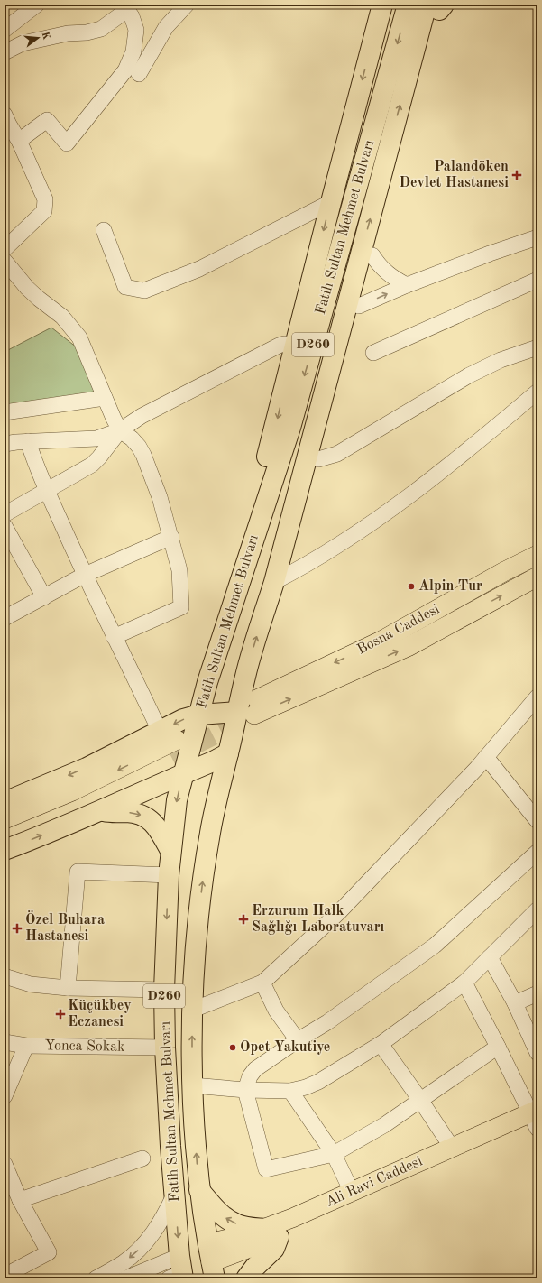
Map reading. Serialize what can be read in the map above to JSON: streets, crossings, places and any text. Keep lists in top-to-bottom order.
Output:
{
  "streets": {
    "highway": ["Fatih Sultan Mehmet Bulvarı", "D260"],
    "main road": ["Bosna Caddesi", "Ali Ravi Caddesi"],
    "street": ["Yonca Sokak"]
  },
  "crossings": [
    ["Fatih Sultan Mehmet Bulvarı", "Bosna Caddesi"],
    ["Fatih Sultan Mehmet Bulvarı", "Yonca Sokak"],
    ["Fatih Sultan Mehmet Bulvarı", "Ali Ravi Caddesi"]
  ],
  "places": {
    "health": [
      "Palandöken Devlet Hastanesi",
      "Erzurum Halk Sağlığı Laboratuvarı",
      "Özel Buhara Hastanesi",
      "Küçükbey Eczanesi"
    ],
    "other": ["Alpin Tur", "Opet Yakutiye"]
  },
  "north": "right"
}
